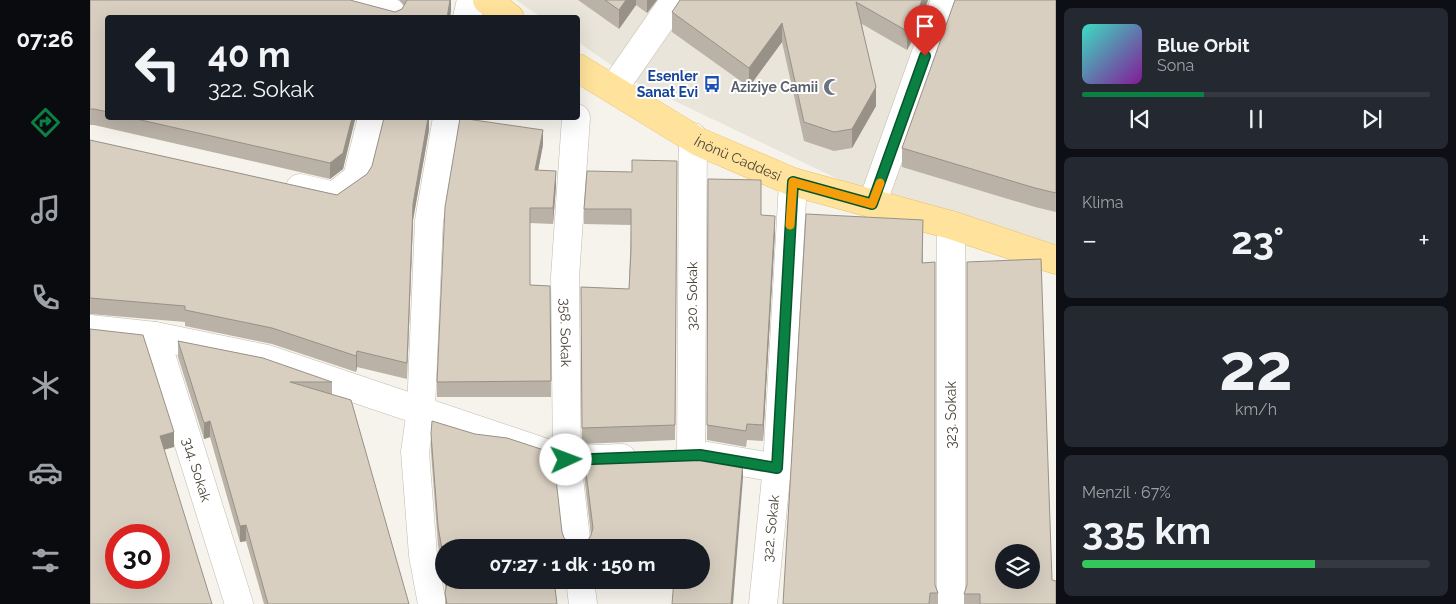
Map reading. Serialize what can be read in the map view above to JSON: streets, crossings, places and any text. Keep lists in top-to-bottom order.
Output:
{
  "streets": {
    "main road": ["İnönü Caddesi"],
    "street": [
      "320. Sokak",
      "358. Sokak",
      "323. Sokak",
      "314. Sokak",
      "322. Sokak"
    ]
  },
  "crossings": [
    ["İnönü Caddesi", "320. Sokak"],
    ["İnönü Caddesi", "323. Sokak"],
    ["İnönü Caddesi", "322. Sokak"]
  ],
  "places": {
    "bus stop": ["Esenler Sanat Evi"],
    "mosque": ["Aziziye Camii"]
  },
  "page": {
    "tabs": "07:26",
    "turn": ["40 m", "322. Sokak"],
    "song": ["Blue Orbit", "Sona"],
    "tile": [
      "Klima",
      ["22", "km/h"],
      ["Menzil · 67%", "335 km"]
    ],
    "heat": ["−", "23°", "+"],
    "limit": "30",
    "trip": "07:27 · 1 dk · 150 m"
  }
}
